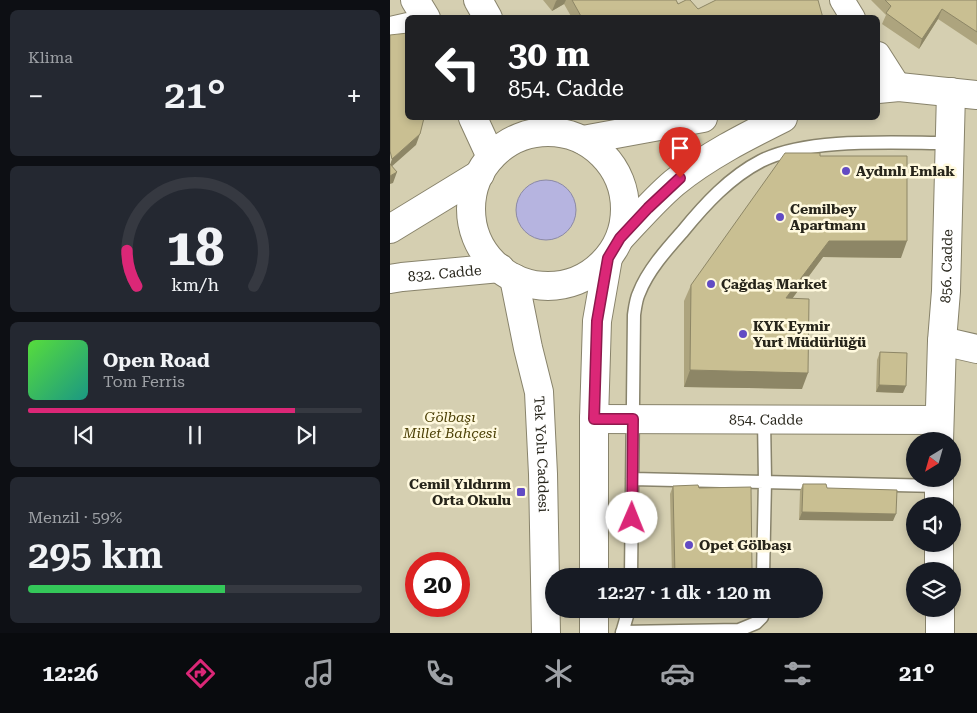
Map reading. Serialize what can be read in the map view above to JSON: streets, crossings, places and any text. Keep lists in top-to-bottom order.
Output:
{
  "streets": {
    "street": [
      "856. Cadde",
      "832. Cadde",
      "854. Cadde",
      "Tek Yolu Caddesi"
    ]
  },
  "crossings": [
    ["856. Cadde", "854. Cadde"],
    ["832. Cadde", "Tek Yolu Caddesi"]
  ],
  "parks": ["Gölbaşı Millet Bahçesi"],
  "places": {
    "other": [
      "Aydınlı Emlak",
      "Cemilbey Apartmanı",
      "Çağdaş Market",
      "KYK Eymir Yurt Müdürlüğü",
      "Opet Gölbaşı"
    ],
    "transit": ["Cemil Yıldırım Orta Okulu"]
  },
  "north": "bottom left",
  "page": {
    "tile": [
      "Klima",
      ["Menzil · 59%", "295 km"]
    ],
    "turn": ["30 m", "854. Cadde"],
    "heat": ["−", "21°", "+"],
    "song": ["Open Road", "Tom Ferris"],
    "limit": "20",
    "trip": "12:27 · 1 dk · 120 m",
    "tabs": ["12:26", "21°"],
    "gauge": ["18", "km/h"]
  }
}
